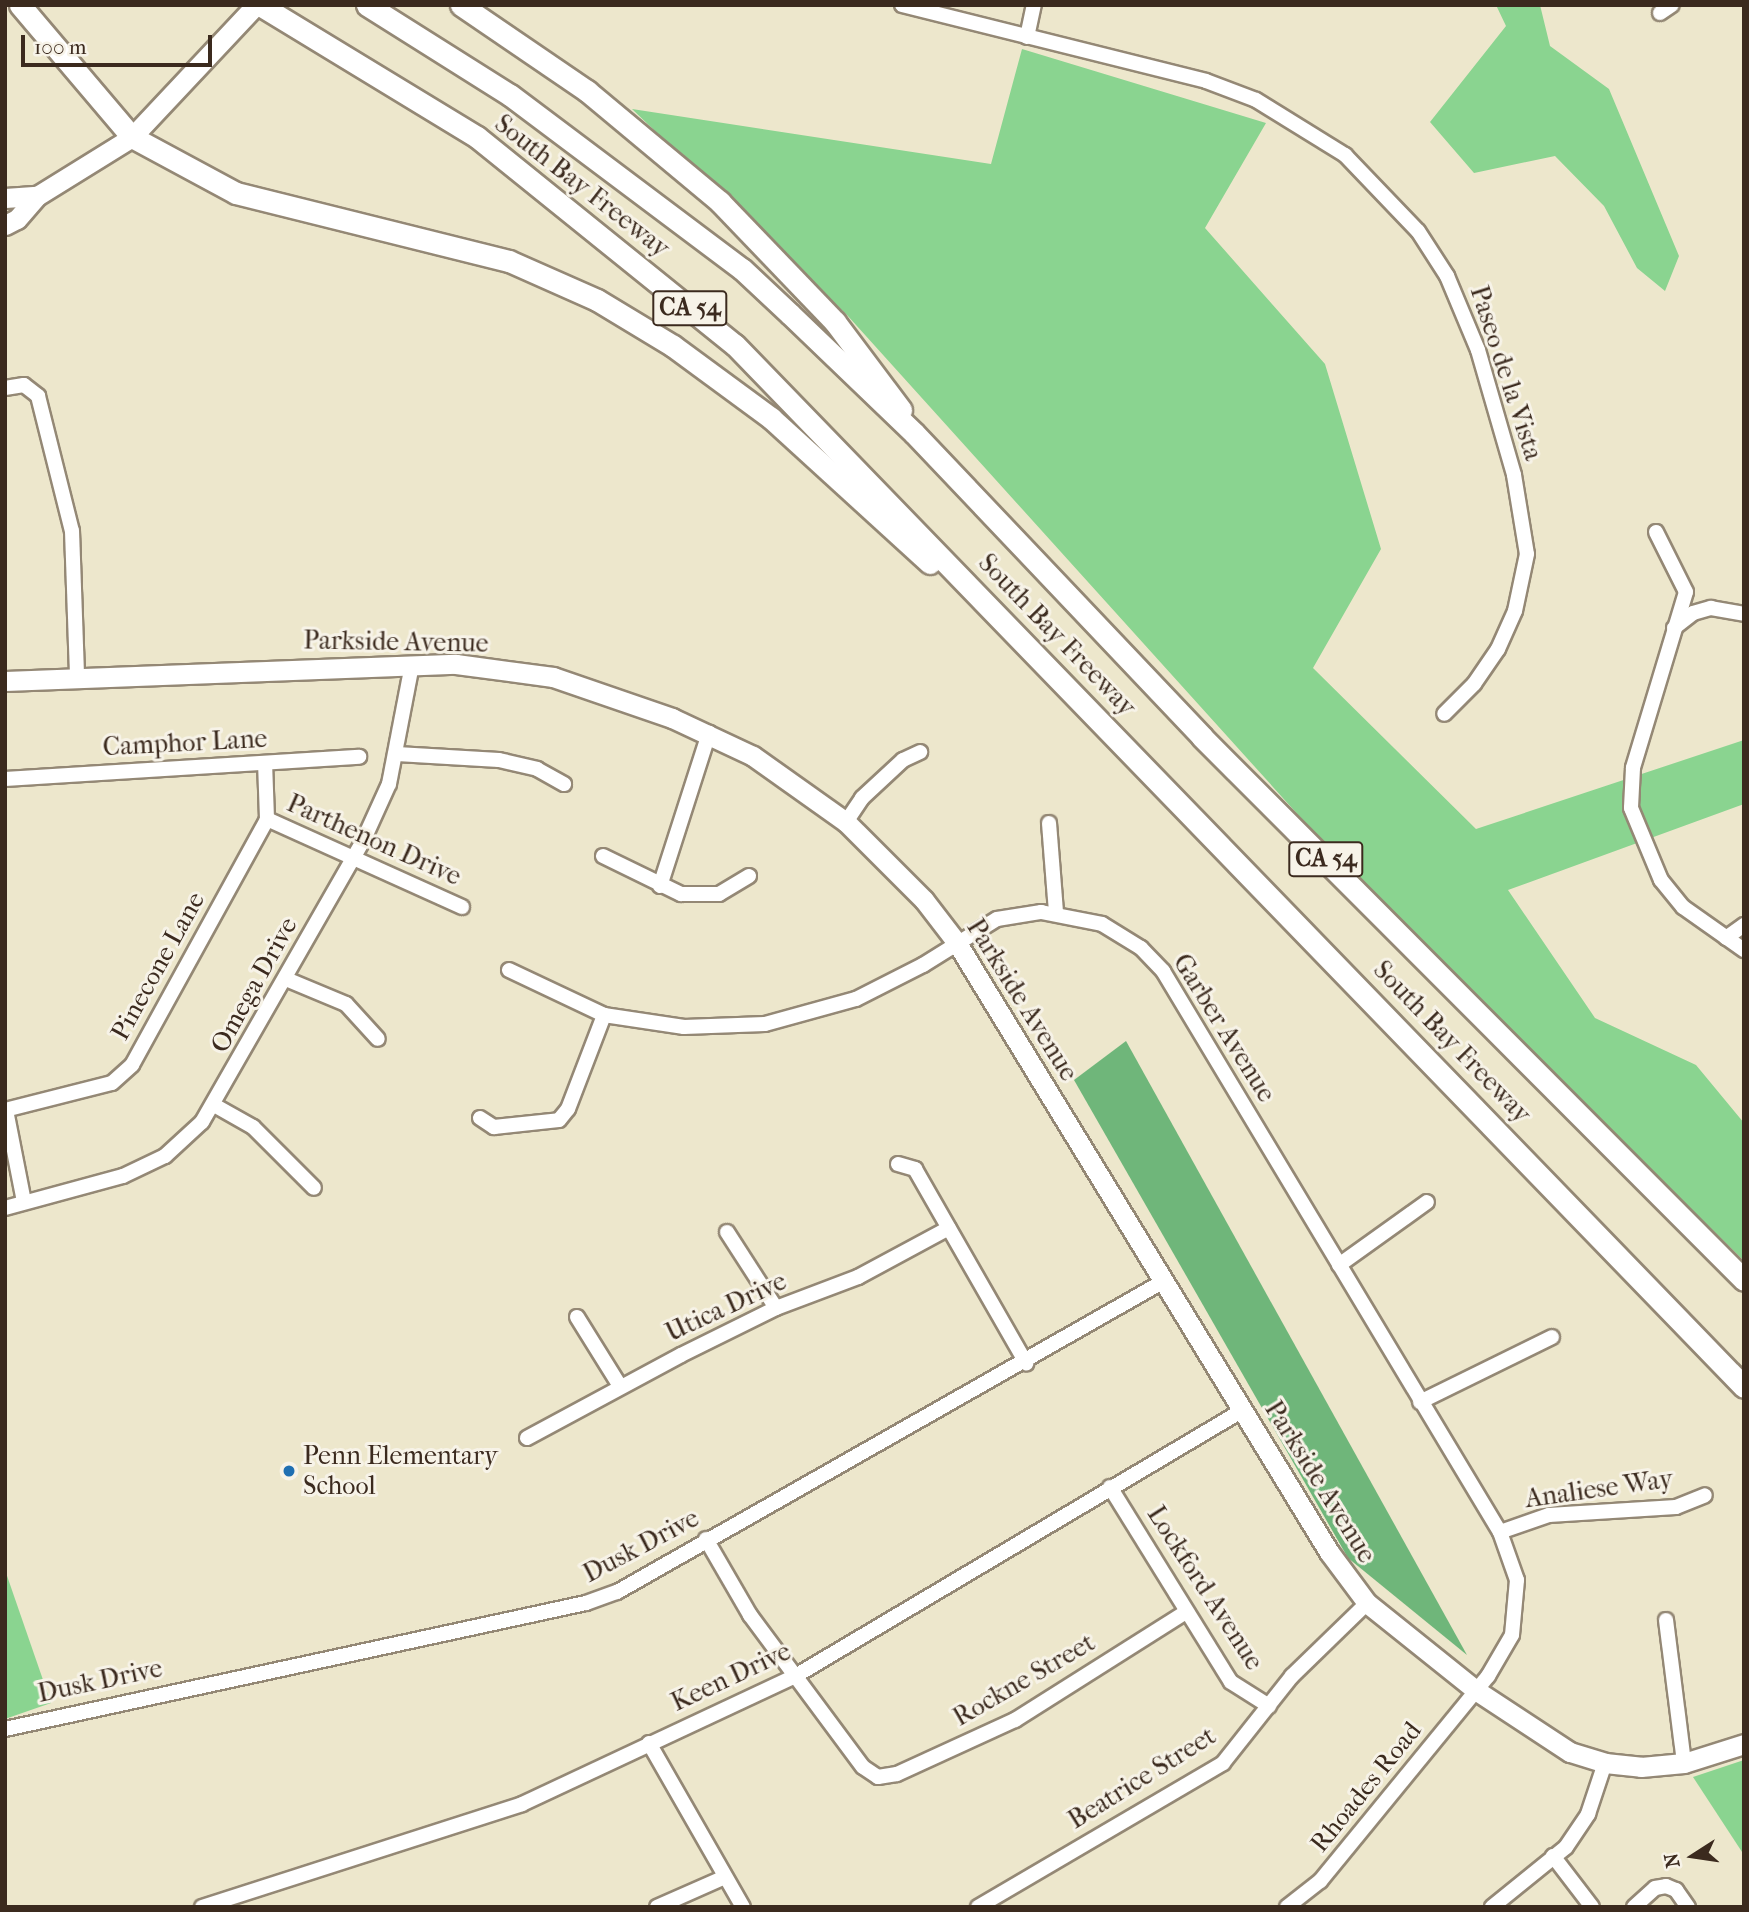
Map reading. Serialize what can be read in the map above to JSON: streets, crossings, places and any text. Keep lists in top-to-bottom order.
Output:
{
  "streets": {
    "highway": ["South Bay Freeway", "CA 54"],
    "main road": ["Parkside Avenue"],
    "street": [
      "Paseo de la Vista",
      "Camphor Lane",
      "Parthenon Drive",
      "Pinecone Lane",
      "Omega Drive",
      "Garber Avenue",
      "Utica Drive",
      "Analiese Way",
      "Dusk Drive",
      "Lockford Avenue",
      "Keen Drive",
      "Rockne Street",
      "Beatrice Street",
      "Rhoades Road"
    ]
  },
  "crossings": [
    ["Parkside Avenue", "Omega Drive"],
    ["Parkside Avenue", "Garber Avenue"],
    ["Parkside Avenue", "Dusk Drive"],
    ["Parkside Avenue", "Keen Drive"],
    ["Parkside Avenue", "Beatrice Street"],
    ["Parkside Avenue", "Rhoades Road"],
    ["Parthenon Drive", "Pinecone Lane"],
    ["Parthenon Drive", "Omega Drive"],
    ["Garber Avenue", "Analiese Way"],
    ["Garber Avenue", "Rhoades Road"],
    ["Lockford Avenue", "Keen Drive"],
    ["Lockford Avenue", "Rockne Street"],
    ["Lockford Avenue", "Beatrice Street"],
    ["Keen Drive", "Rockne Street"]
  ],
  "places": ["Penn Elementary School"],
  "scale_bar": "100 m",
  "north": "left"
}
